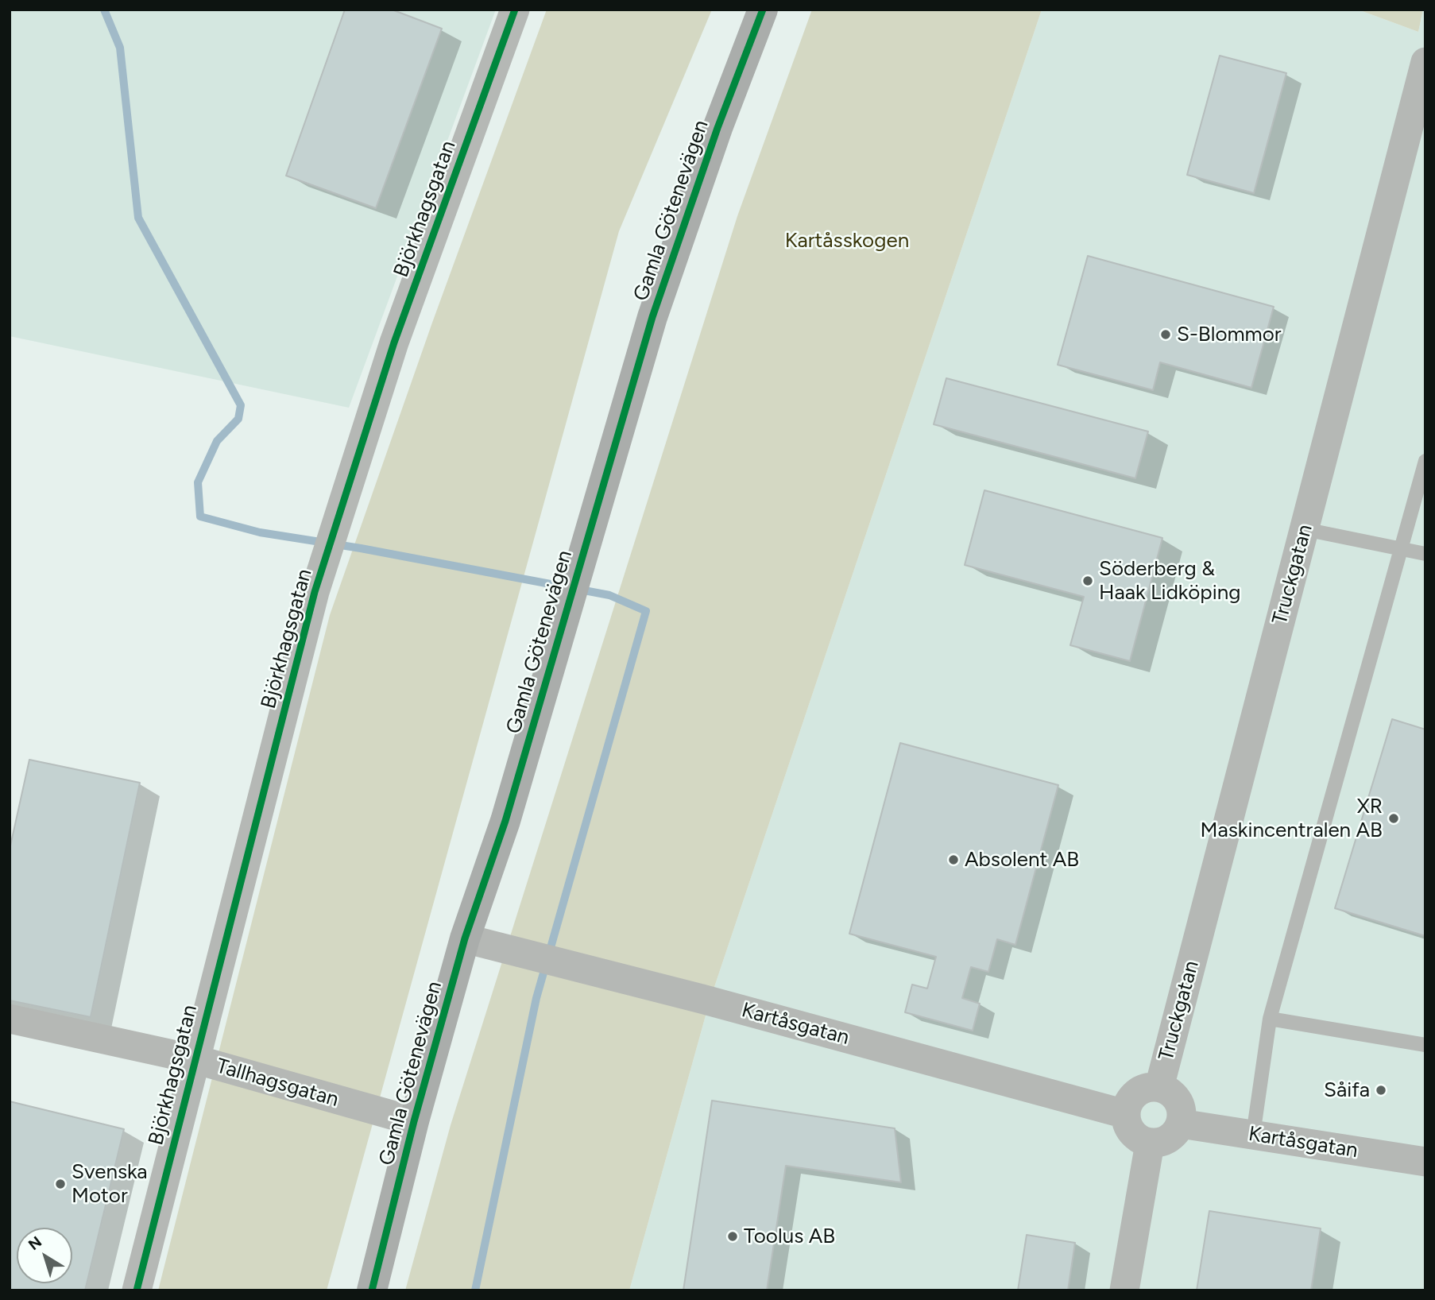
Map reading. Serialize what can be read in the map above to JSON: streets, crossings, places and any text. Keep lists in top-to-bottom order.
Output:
{
  "streets": {
    "street": [
      "Björkhagsgatan",
      "Gamla Götenevägen",
      "Truckgatan",
      "Kartåsgatan",
      "Tallhagsgatan"
    ]
  },
  "crossings": [
    ["Björkhagsgatan", "Tallhagsgatan"],
    ["Gamla Götenevägen", "Kartåsgatan"],
    ["Gamla Götenevägen", "Tallhagsgatan"],
    ["Truckgatan", "Kartåsgatan"]
  ],
  "parks": ["Kartåsskogen"],
  "places": [
    "S-Blommor",
    "Söderberg & Haak Lidköping",
    "XR Maskincentralen AB",
    "Absolent AB",
    "Såifa",
    "Svenska Motor",
    "Toolus AB"
  ],
  "north": "top left"
}
